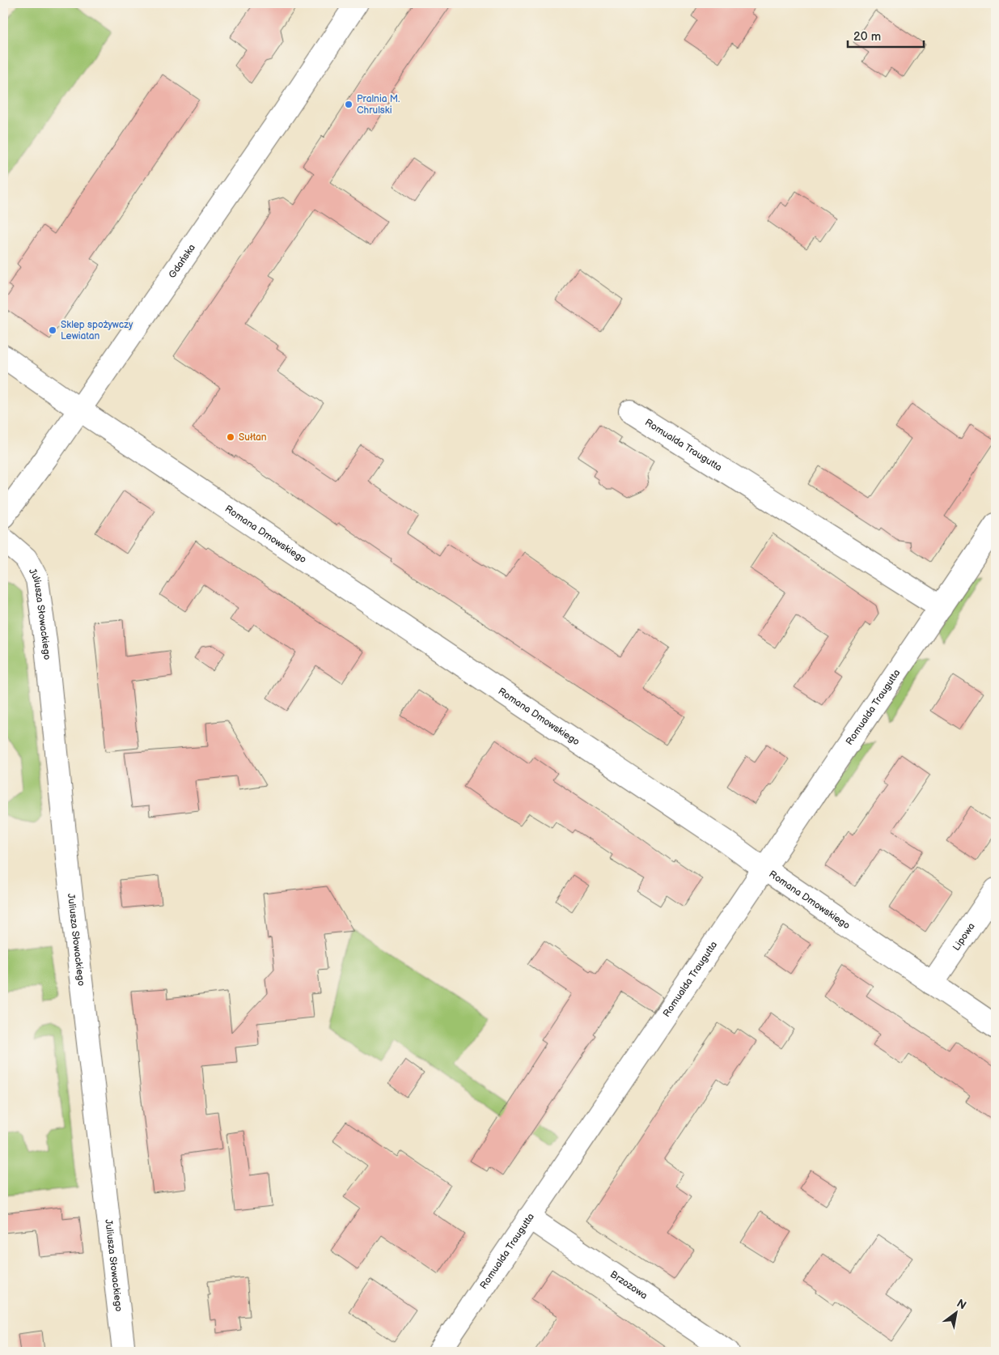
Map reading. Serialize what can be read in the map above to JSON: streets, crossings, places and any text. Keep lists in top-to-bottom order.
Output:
{
  "streets": {
    "street": [
      "Gdańska",
      "Romualda Traugutta",
      "Romana Dmowskiego",
      "Juliusza Słowackiego",
      "Lipowa",
      "Brzozowa"
    ]
  },
  "crossings": [
    ["Gdańska", "Romana Dmowskiego"],
    ["Romualda Traugutta", "Romana Dmowskiego"],
    ["Romualda Traugutta", "Brzozowa"],
    ["Romana Dmowskiego", "Lipowa"]
  ],
  "places": ["Pralnia M. Chrulski", "Sklep spożywczy Lewiatan", "Sułtan"],
  "scale_bar": "20 m",
  "north": "top right"
}
